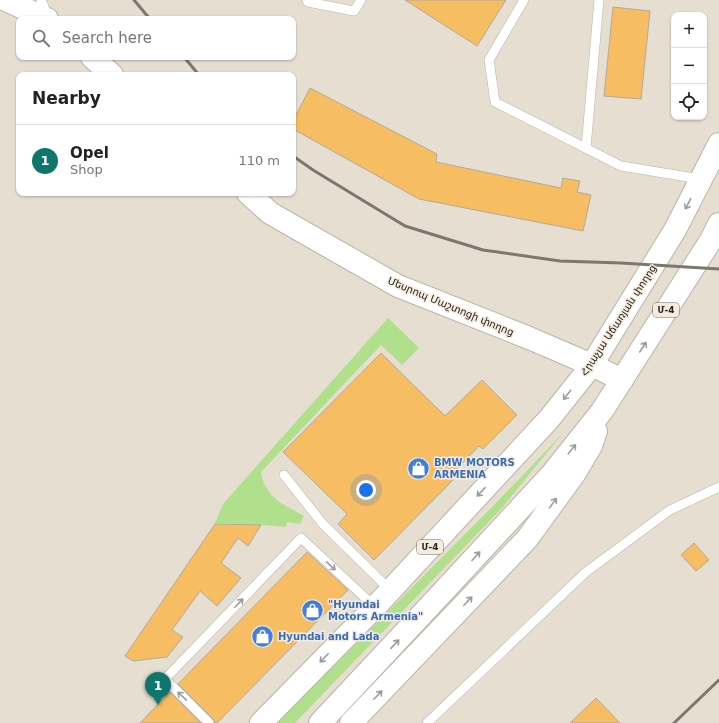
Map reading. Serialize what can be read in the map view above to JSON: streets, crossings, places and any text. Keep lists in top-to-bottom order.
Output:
{
  "streets": {
    "main road": ["Մեսրոպ Մաշտոցի փողոց", "Մ-4", "Հրաչյա Աճառյան փողոց"]
  },
  "crossings": [
    ["Մեսրոպ Մաշտոցի փողոց", "Մ-4"],
    ["Մեսրոպ Մաշտոցի փողոց", "Հրաչյա Աճառյան փողոց"]
  ],
  "places": {
    "shop": ["BMW MOTORS ARMENIA", "\"Hyundai Motors Armenia\"", "Hyundai and Lada"]
  },
  "page": {
    "map_buttons": ["+", "−"],
    "search": "Search here",
    "heading": "Nearby",
    "list": [
      {
        "mark": "1",
        "name": "Opel",
        "note": "Shop",
        "value": "110 m"
      }
    ],
    "pins": "1"
  }
}
